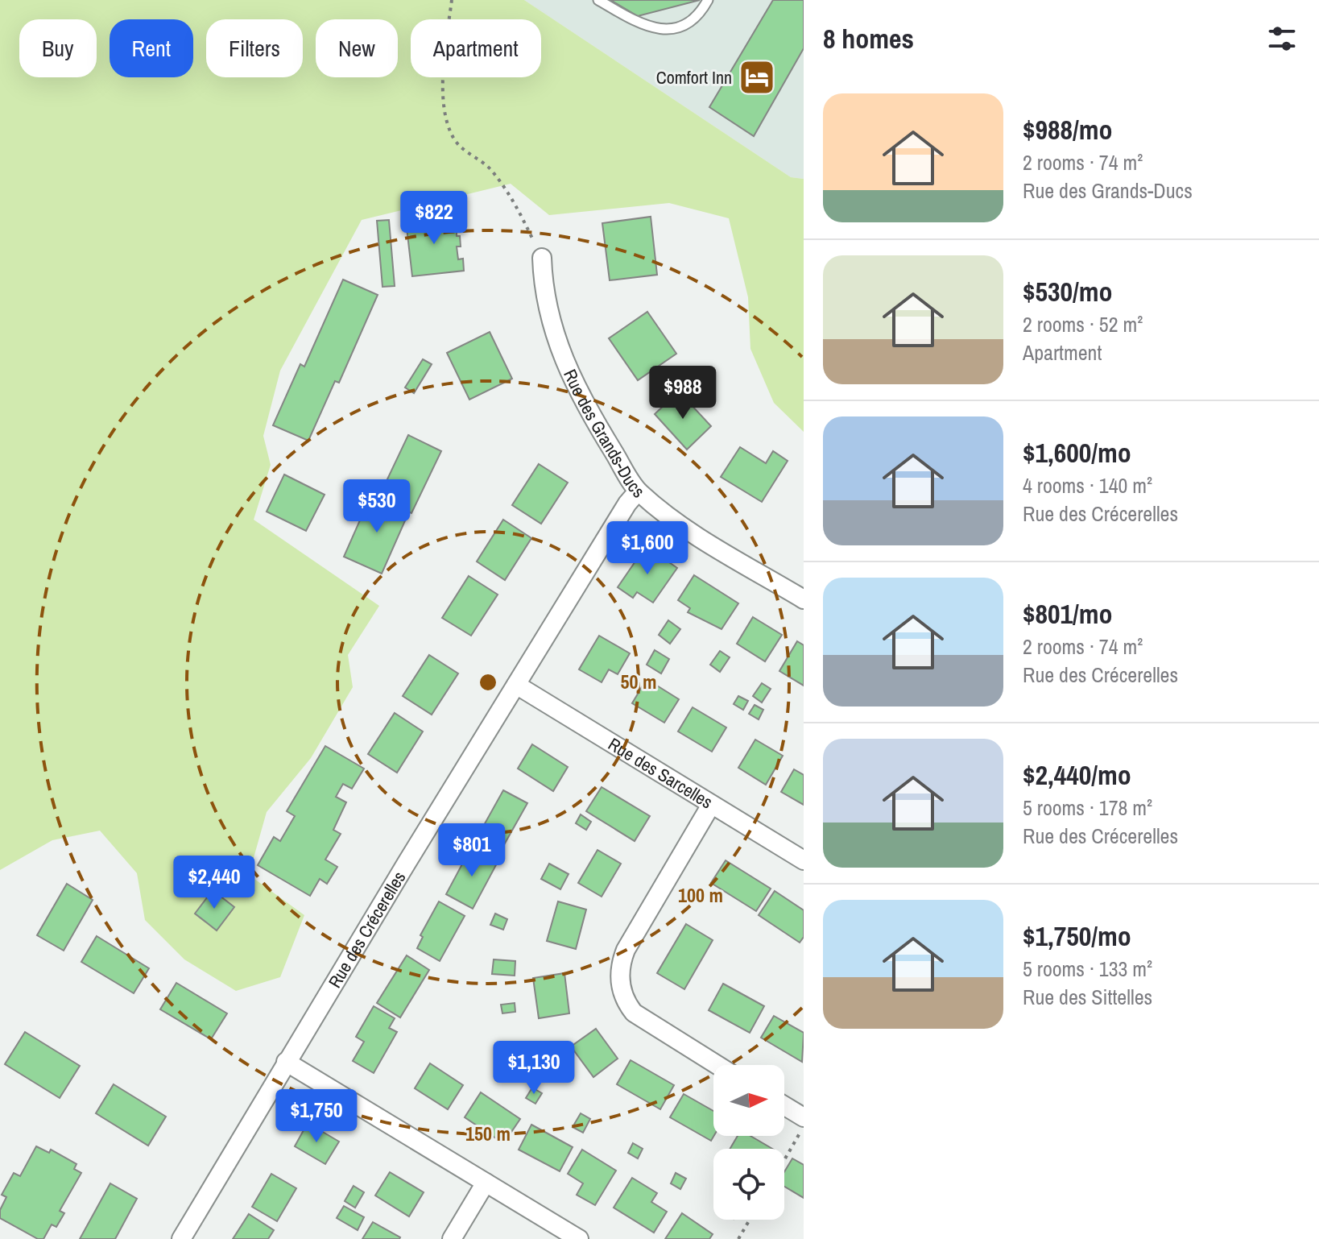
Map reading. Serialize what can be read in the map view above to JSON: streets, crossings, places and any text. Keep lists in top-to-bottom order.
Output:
{
  "streets": {
    "street": ["Rue des Grands-Ducs", "Rue des Sarcelles", "Rue des Crécerelles"]
  },
  "crossings": [
    ["Rue des Grands-Ducs", "Rue des Crécerelles"],
    ["Rue des Sarcelles", "Rue des Crécerelles"]
  ],
  "places": {
    "hotel": ["Comfort Inn"]
  },
  "north": "right",
  "page": {
    "heading": "8 homes",
    "chip": [
      "Buy",
      "Rent",
      "Filters",
      "New",
      "Apartment"
    ],
    "list": [
      {
        "name": "$988/mo",
        "note": "2 rooms · 74 m² · Rue des Grands-Ducs"
      },
      {
        "name": "$530/mo",
        "note": "2 rooms · 52 m² · Apartment"
      },
      {
        "name": "$1,600/mo",
        "note": "4 rooms · 140 m² · Rue des Crécerelles"
      },
      {
        "name": "$801/mo",
        "note": "2 rooms · 74 m² · Rue des Crécerelles"
      },
      {
        "name": "$2,440/mo",
        "note": "5 rooms · 178 m² · Rue des Crécerelles"
      },
      {
        "name": "$1,750/mo",
        "note": "5 rooms · 133 m² · Rue des Sittelles"
      }
    ],
    "price": [
      "$822",
      "$988",
      "$530",
      "$1,600",
      "$801",
      "$2,440",
      "$1,130",
      "$1,750"
    ]
  },
  "rings": ["50 m", "100 m", "150 m"]
}
